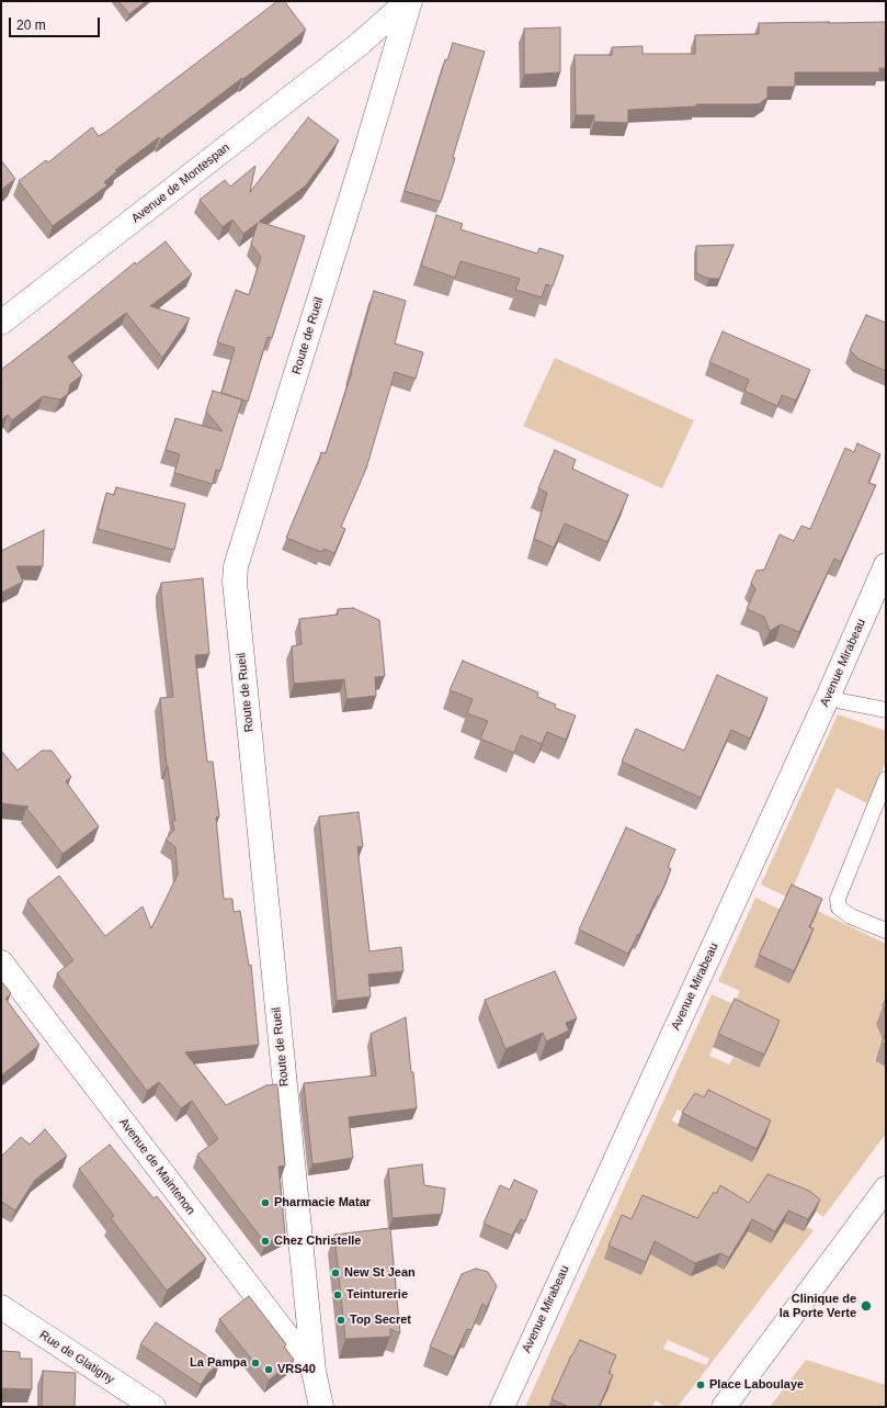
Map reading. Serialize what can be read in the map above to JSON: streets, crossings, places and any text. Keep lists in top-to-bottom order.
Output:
{
  "streets": {
    "street": [
      "Avenue de Montespan",
      "Route de Rueil",
      "Avenue Mirabeau",
      "Avenue de Maintenon",
      "Rue de Glatigny"
    ]
  },
  "crossings": [
    ["Avenue de Montespan", "Route de Rueil"],
    ["Route de Rueil", "Avenue de Maintenon"]
  ],
  "places": [
    "Pharmacie Matar",
    "Chez Christelle",
    "New St Jean",
    "Teinturerie",
    "Clinique de la Porte Verte",
    "Top Secret",
    "La Pampa",
    "VRS40",
    "Place Laboulaye"
  ],
  "scale_bar": "20 m"
}
